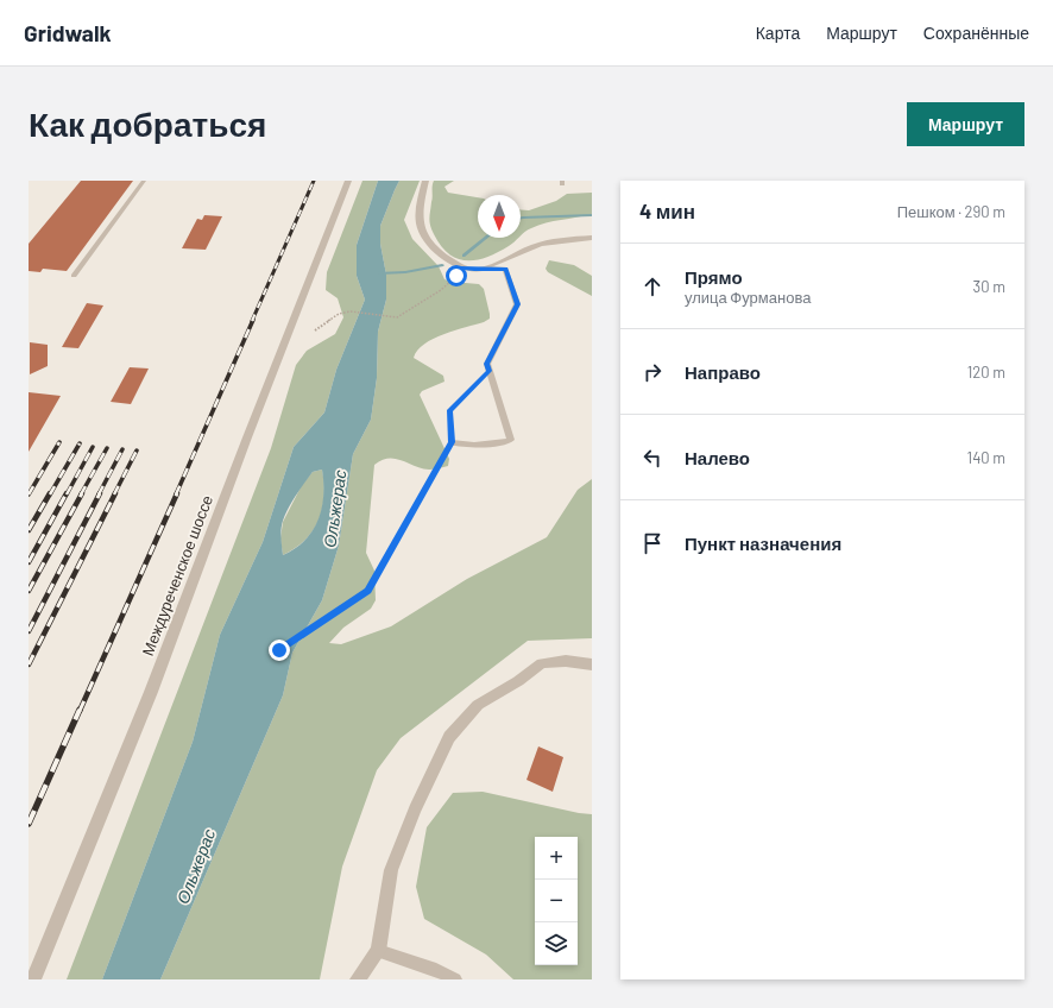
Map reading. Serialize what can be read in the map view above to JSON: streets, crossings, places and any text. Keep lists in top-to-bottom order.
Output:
{
  "streets": {
    "street": ["Междуреченское шоссе"]
  },
  "water": ["Ольжерас"],
  "north": "bottom",
  "page": {
    "header": "Gridwalk",
    "nav": ["Карта", "Маршрут", "Сохранённые"],
    "buttons": "Маршрут",
    "title": "Как добраться",
    "heading": ["4 мин", "Пешком · 290 m"],
    "list": [
      ["Прямо", "улица Фурманова", "30 m"],
      ["Направо", "120 m"],
      ["Налево", "140 m"],
      "Пункт назначения"
    ],
    "map_buttons": ["+", "−"]
  }
}
